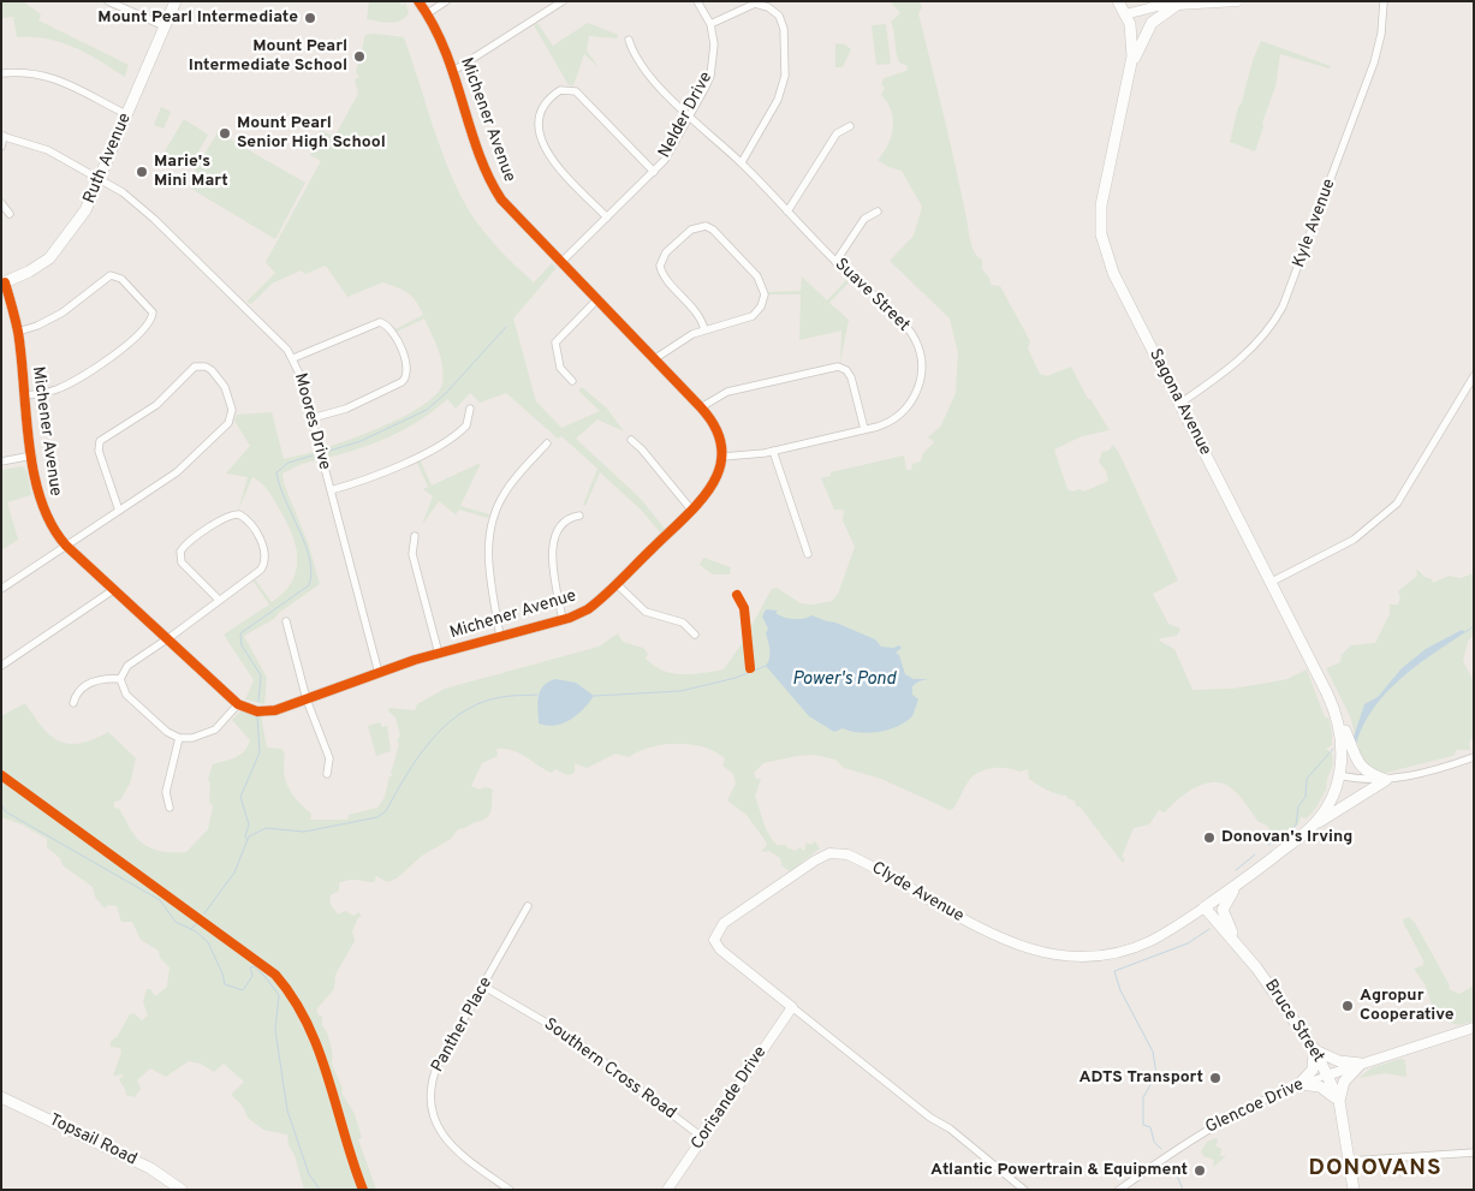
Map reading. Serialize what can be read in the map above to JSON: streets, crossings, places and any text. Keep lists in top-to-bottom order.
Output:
{
  "streets": {
    "main road": [
      "Ruth Avenue",
      "Sagona Avenue",
      "Clyde Avenue",
      "Bruce Street",
      "Topsail Road"
    ],
    "street": [
      "Nelder Drive",
      "Michener Avenue",
      "Kyle Avenue",
      "Suave Street",
      "Moores Drive",
      "Panther Place",
      "Southern Cross Road",
      "Corisande Drive",
      "Glencoe Drive"
    ]
  },
  "crossings": [
    ["Nelder Drive", "Michener Avenue"],
    ["Nelder Drive", "Suave Street"],
    ["Michener Avenue", "Ruth Avenue"],
    ["Michener Avenue", "Suave Street"],
    ["Michener Avenue", "Moores Drive"],
    ["Ruth Avenue", "Moores Drive"],
    ["Kyle Avenue", "Sagona Avenue"],
    ["Sagona Avenue", "Clyde Avenue"],
    ["Clyde Avenue", "Bruce Street"],
    ["Clyde Avenue", "Corisande Drive"],
    ["Bruce Street", "Glencoe Drive"],
    ["Panther Place", "Southern Cross Road"],
    ["Southern Cross Road", "Corisande Drive"]
  ],
  "districts": ["DONOVANS"],
  "water": ["Power's Pond"],
  "places": [
    "Mount Pearl Intermediate",
    "Mount Pearl Intermediate School",
    "Mount Pearl Senior High School",
    "Marie's Mini Mart",
    "Donovan's Irving",
    "Agropur Cooperative",
    "ADTS Transport",
    "Atlantic Powertrain & Equipment"
  ]
}
